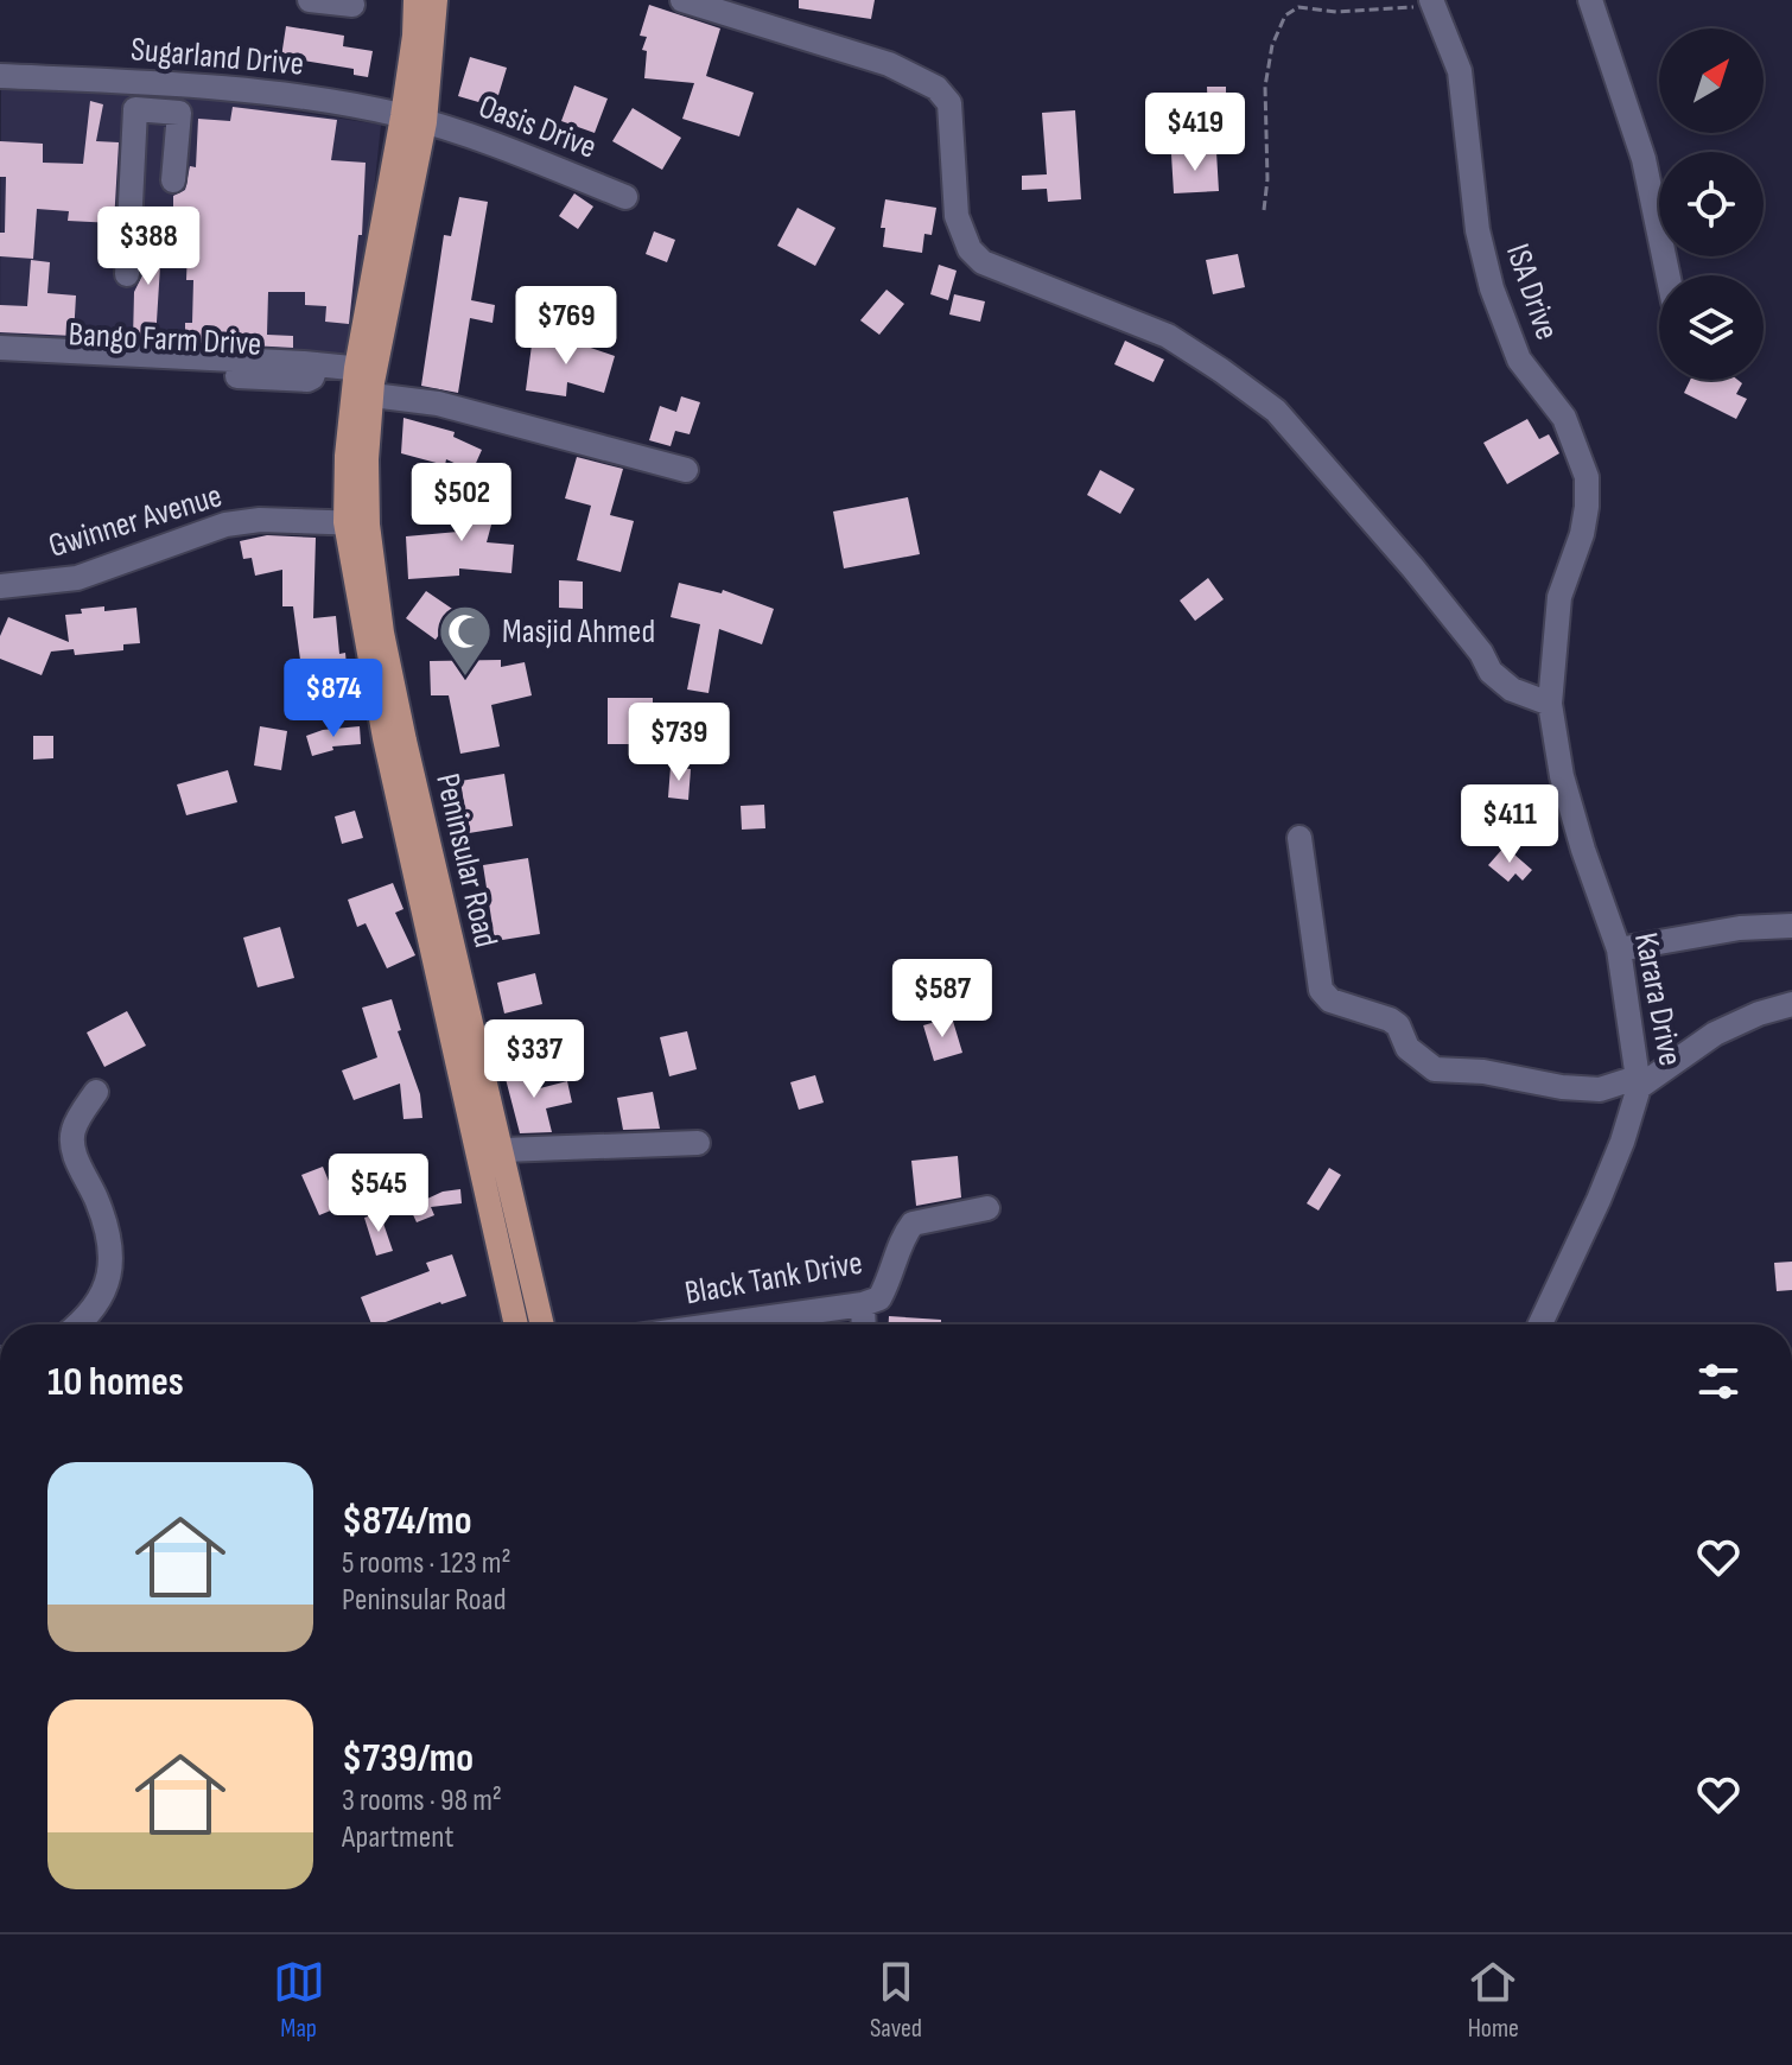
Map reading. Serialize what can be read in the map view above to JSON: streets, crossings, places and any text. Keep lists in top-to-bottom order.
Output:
{
  "streets": {
    "main road": ["Peninsular Road"],
    "street": [
      "Sugarland Drive",
      "Oasis Drive",
      "ISA Drive",
      "Bango Farm Drive",
      "Gwinner Avenue",
      "Karara Drive",
      "Black Tank Drive"
    ]
  },
  "crossings": [
    ["Sugarland Drive", "Oasis Drive"],
    ["Sugarland Drive", "Peninsular Road"],
    ["Oasis Drive", "Peninsular Road"],
    ["ISA Drive", "Karara Drive"],
    ["Gwinner Avenue", "Peninsular Road"]
  ],
  "places": {
    "mosque": ["Masjid Ahmed"]
  },
  "north": "top right",
  "page": {
    "price": [
      "$419",
      "$388",
      "$769",
      "$502",
      "$874",
      "$739",
      "$411",
      "$587",
      "$337",
      "$545"
    ],
    "heading": "10 homes",
    "list": [
      {
        "name": "$874/mo",
        "note": "5 rooms · 123 m² · Peninsular Road"
      },
      {
        "name": "$739/mo",
        "note": "3 rooms · 98 m² · Apartment"
      }
    ],
    "tabs": ["Map", "Saved", "Home"]
  }
}
